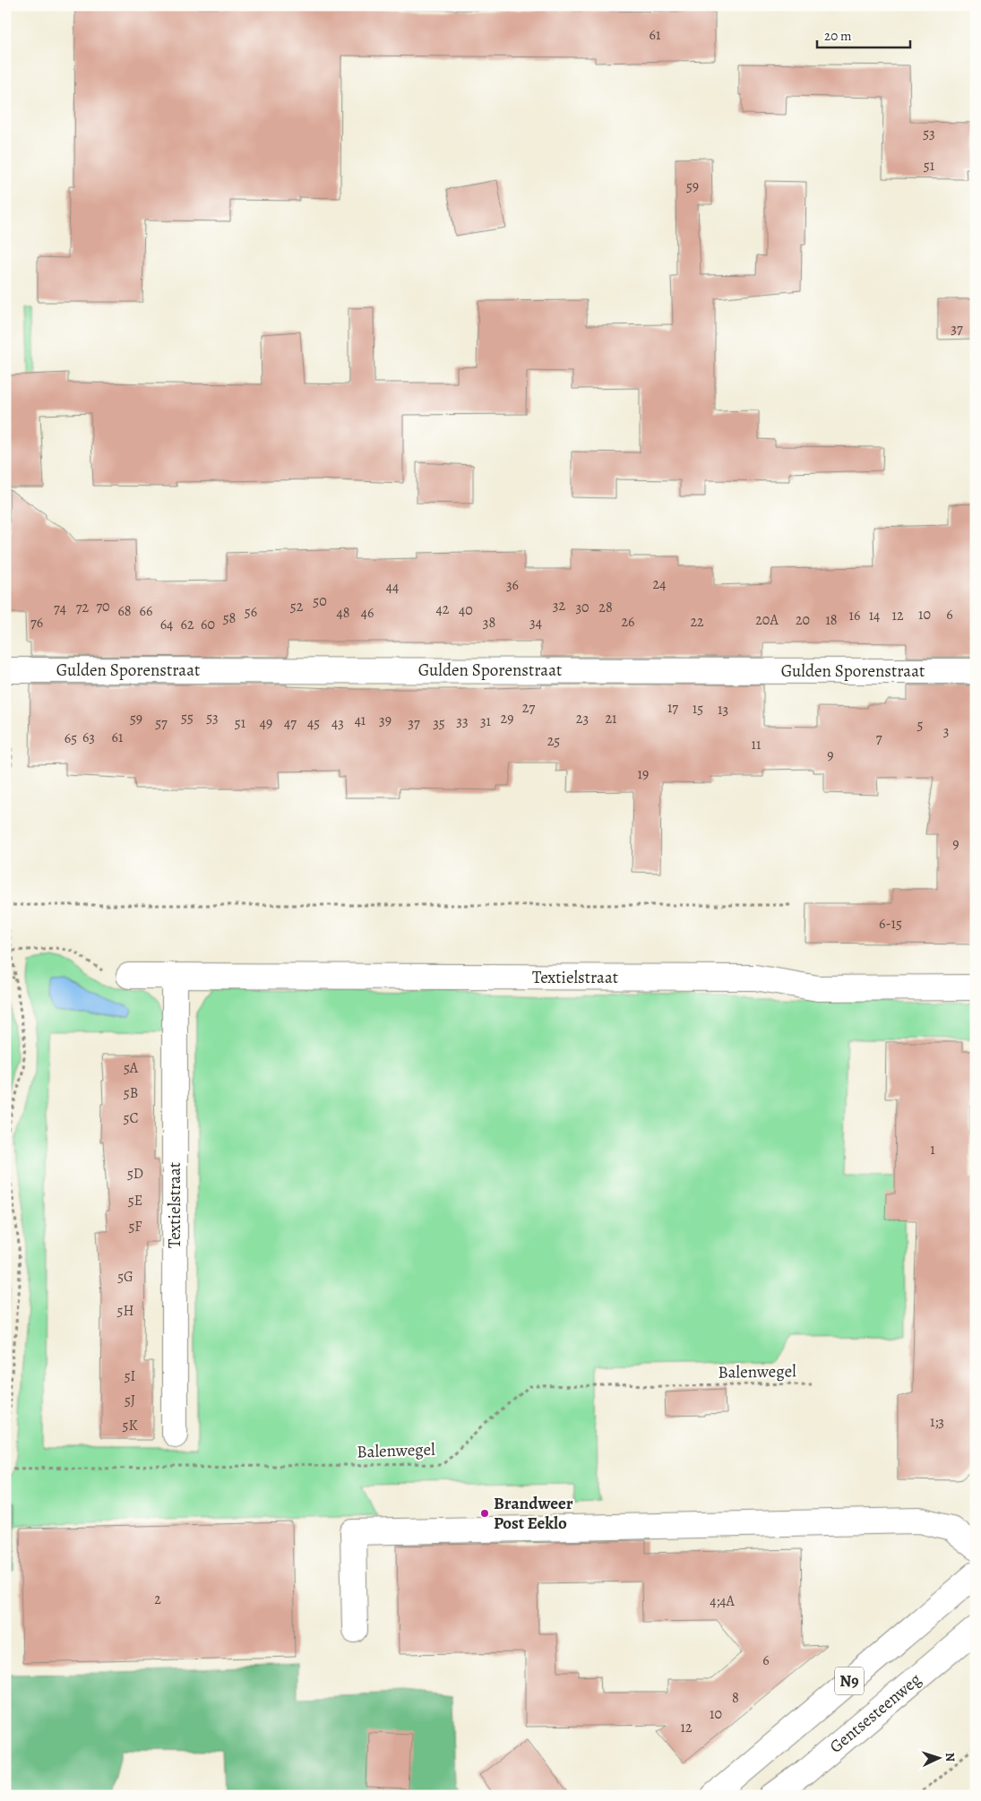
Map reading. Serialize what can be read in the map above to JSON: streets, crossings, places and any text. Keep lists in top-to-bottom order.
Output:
{
  "streets": {
    "street": [
      "Gulden Sporenstraat",
      "Textielstraat",
      "N9",
      "Gentsesteenweg"
    ],
    "path": ["Balenwegel"]
  },
  "places": ["Brandweer Post Eeklo"],
  "house_numbers": [
    "61",
    "53",
    "51",
    "59",
    "37",
    "24",
    "36",
    "44",
    "50",
    "32",
    "70",
    "52",
    "72",
    "30",
    "28",
    "74",
    "42",
    "40",
    "68",
    "66",
    "56",
    "48",
    "46",
    "10",
    "6",
    "16",
    "14",
    "12",
    "58",
    "20A",
    "20",
    "18",
    "26",
    "22",
    "76",
    "38",
    "34",
    "64",
    "62",
    "60",
    "27",
    "17",
    "15",
    "13",
    "55",
    "53",
    "59",
    "29",
    "23",
    "21",
    "41",
    "39",
    "33",
    "31",
    "57",
    "51",
    "49",
    "47",
    "45",
    "43",
    "37",
    "35",
    "5",
    "3",
    "63",
    "61",
    "65",
    "7",
    "25",
    "11",
    "9",
    "19",
    "9",
    "6-15",
    "5A",
    "5B",
    "5C",
    "1",
    "5D",
    "5E",
    "5F",
    "5G",
    "5H",
    "5I",
    "5J",
    "1;3",
    "5K",
    "2",
    "4;4A",
    "6",
    "8",
    "10",
    "12"
  ],
  "scale_bar": "20 m",
  "north": "right"
}
